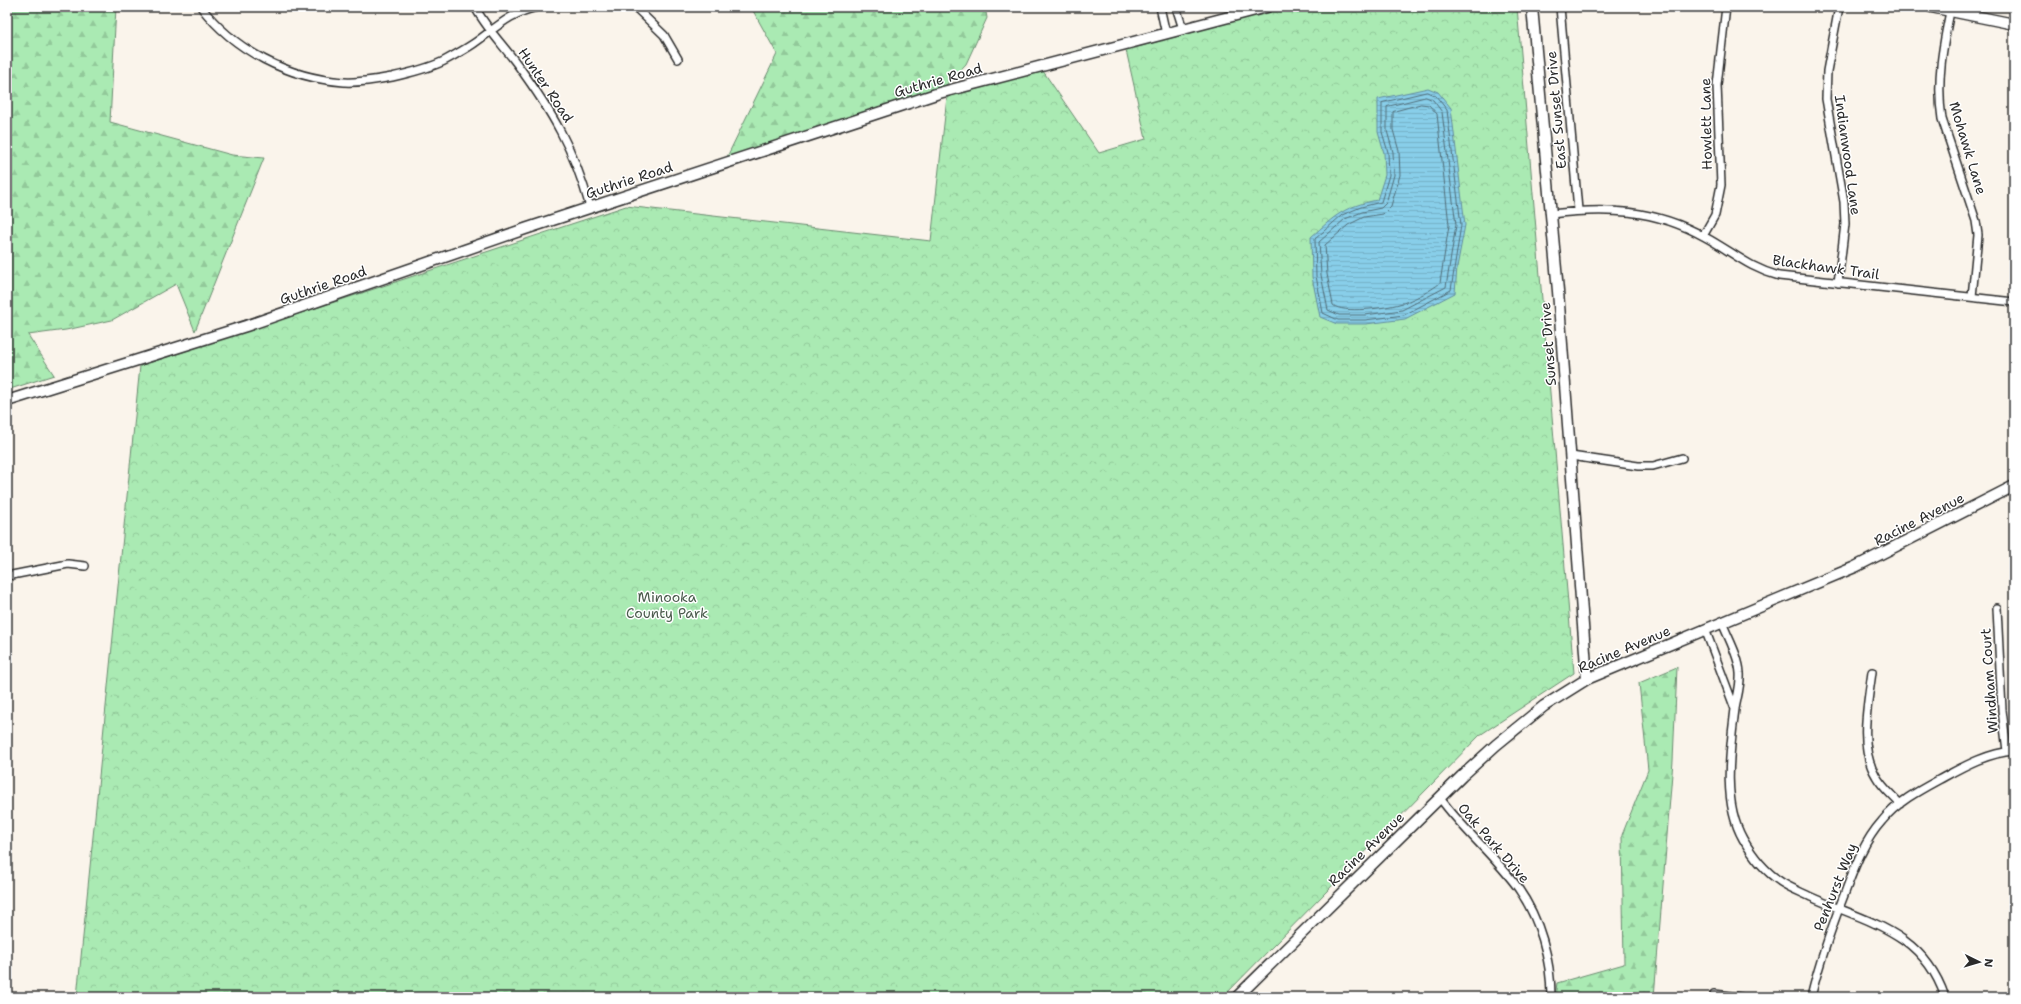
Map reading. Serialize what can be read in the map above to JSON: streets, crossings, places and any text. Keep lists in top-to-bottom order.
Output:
{
  "streets": {
    "street": [
      "Guthrie Road",
      "Hunter Road",
      "East Sunset Drive",
      "Howlett Lane",
      "Mohawk Lane",
      "Indianwood Lane",
      "Blackhawk Trail",
      "Sunset Drive",
      "Racine Avenue",
      "Windham Court",
      "Oak Park Drive",
      "Penhurst Way"
    ]
  },
  "crossings": [
    ["Guthrie Road", "Hunter Road"],
    ["East Sunset Drive", "Blackhawk Trail"],
    ["Howlett Lane", "Blackhawk Trail"],
    ["Mohawk Lane", "Blackhawk Trail"],
    ["Indianwood Lane", "Blackhawk Trail"],
    ["Blackhawk Trail", "Sunset Drive"],
    ["Sunset Drive", "Racine Avenue"],
    ["Racine Avenue", "Oak Park Drive"],
    ["Windham Court", "Penhurst Way"]
  ],
  "parks": ["Minooka County Park"],
  "north": "right"
}
